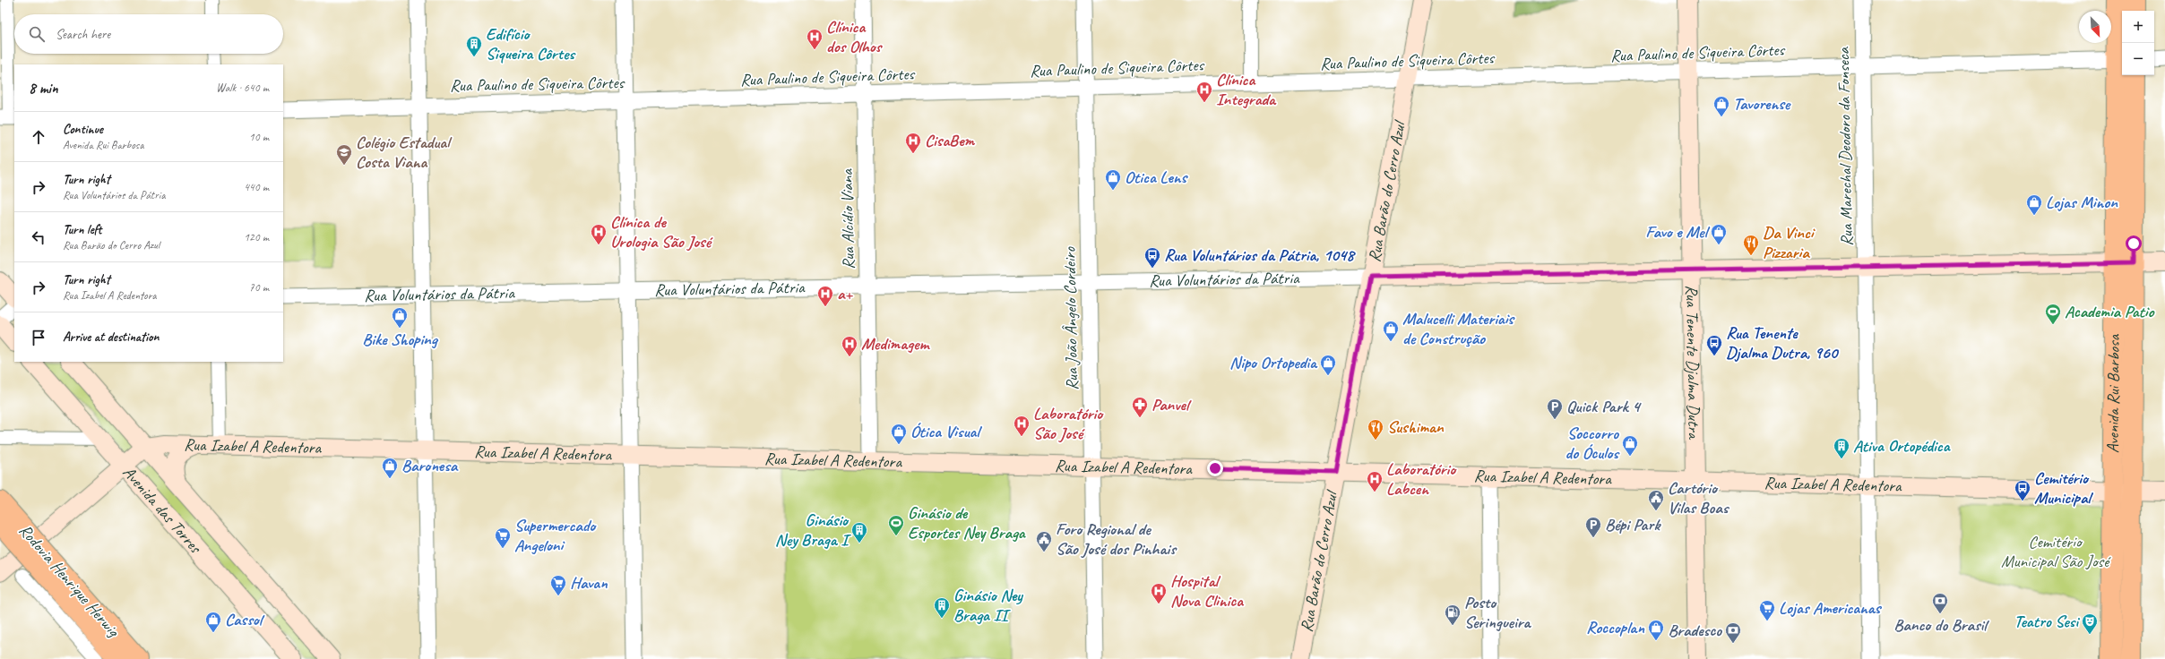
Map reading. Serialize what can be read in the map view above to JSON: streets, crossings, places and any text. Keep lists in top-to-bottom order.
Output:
{
  "streets": {
    "main road": [
      "Rua Barão do Cerro Azul",
      "Rua Voluntários da Pátria",
      "Rua Tenente Djalma Dutra",
      "Avenida Rui Barbosa",
      "Rua Izabel A Redentora",
      "Avenida das Torres",
      "Rodovia Henrique Herwig"
    ],
    "street": [
      "Rua Paulino de Siqueira Côrtes",
      "Rua Marechal Deodoro da Fonseca",
      "Rua Alcídio Viana",
      "Rua João Ângelo Cordeiro"
    ]
  },
  "crossings": [
    ["Rua Paulino de Siqueira Côrtes", "Rua Marechal Deodoro da Fonseca"],
    ["Rua Paulino de Siqueira Côrtes", "Rua Barão do Cerro Azul"],
    ["Rua Paulino de Siqueira Côrtes", "Rua Alcídio Viana"],
    ["Rua Paulino de Siqueira Côrtes", "Rua João Ângelo Cordeiro"],
    ["Rua Paulino de Siqueira Côrtes", "Rua Tenente Djalma Dutra"],
    ["Rua Paulino de Siqueira Côrtes", "Avenida Rui Barbosa"],
    ["Rua Marechal Deodoro da Fonseca", "Rua Voluntários da Pátria"],
    ["Rua Marechal Deodoro da Fonseca", "Rua Izabel A Redentora"],
    ["Rua Barão do Cerro Azul", "Rua Voluntários da Pátria"],
    ["Rua Barão do Cerro Azul", "Rua Izabel A Redentora"],
    ["Rua Alcídio Viana", "Rua Voluntários da Pátria"],
    ["Rua Alcídio Viana", "Rua Izabel A Redentora"],
    ["Rua Voluntários da Pátria", "Rua João Ângelo Cordeiro"],
    ["Rua Voluntários da Pátria", "Rua Tenente Djalma Dutra"],
    ["Rua Voluntários da Pátria", "Avenida Rui Barbosa"],
    ["Rua João Ângelo Cordeiro", "Rua Izabel A Redentora"],
    ["Rua Tenente Djalma Dutra", "Rua Izabel A Redentora"],
    ["Avenida Rui Barbosa", "Rua Izabel A Redentora"],
    ["Rua Izabel A Redentora", "Avenida das Torres"]
  ],
  "parks": ["Cemitério Municipal São José"],
  "places": {
    "hospital": [
      "Clínica dos Olhos",
      "Clínica Integrada",
      "CisaBem",
      "Clínica de Urologia São José",
      "a+",
      "Medimagem",
      "Laboratório São José",
      "Laboratório Labcen",
      "Hospital Nova Clinica"
    ],
    "building": [
      "Edifício Siqueira Côrtes",
      "Ativa Ortopédica",
      "Ginásio Ney Braga I",
      "Ginásio Ney Braga II"
    ],
    "shop": [
      "Tavorense",
      "Otica Lens",
      "Lojas Minon",
      "Favo e Mel",
      "Bike Shoping",
      "Malucelli Materiais de Construção",
      "Nipo Ortopedia",
      "Ótica Visual",
      "Soccorro do Óculos",
      "Baronesa",
      "Cassol",
      "Roccoplan"
    ],
    "school or university": ["Colégio Estadual Costa Viana"],
    "restaurant": ["Da Vinci Pizzaria", "Sushiman"],
    "bus stop": ["Rua Voluntários da Pátria, 1048", "Rua Tenente Djalma Dutra, 960", "Cemitério Municipal"],
    "sports": ["Academia Patio", "Ginásio de Esportes Ney Braga"],
    "pharmacy": ["Panvel"],
    "parking": ["Quick Park 4", "Bépi Park"],
    "public building": ["Cartório Vilas Boas", "Foro Regional de São José dos Pinhais"],
    "supermarket": ["Supermercado Angeloni", "Havan", "Lojas Americanas"],
    "bank": ["Banco do Brasil", "Bradesco"],
    "fuel station": ["Posto Seringueira"],
    "theatre": ["Teatro Sesi"]
  },
  "north": "bottom right",
  "page": {
    "map_buttons": ["+", "−"],
    "search": "Search here",
    "heading": ["8 min", "Walk · 640 m"],
    "list": [
      ["Continue", "Avenida Rui Barbosa", "10 m"],
      ["Turn right", "Rua Voluntários da Pátria", "440 m"],
      ["Turn left", "Rua Barão do Cerro Azul", "120 m"],
      ["Turn right", "Rua Izabel A Redentora", "70 m"],
      "Arrive at destination"
    ]
  }
}
